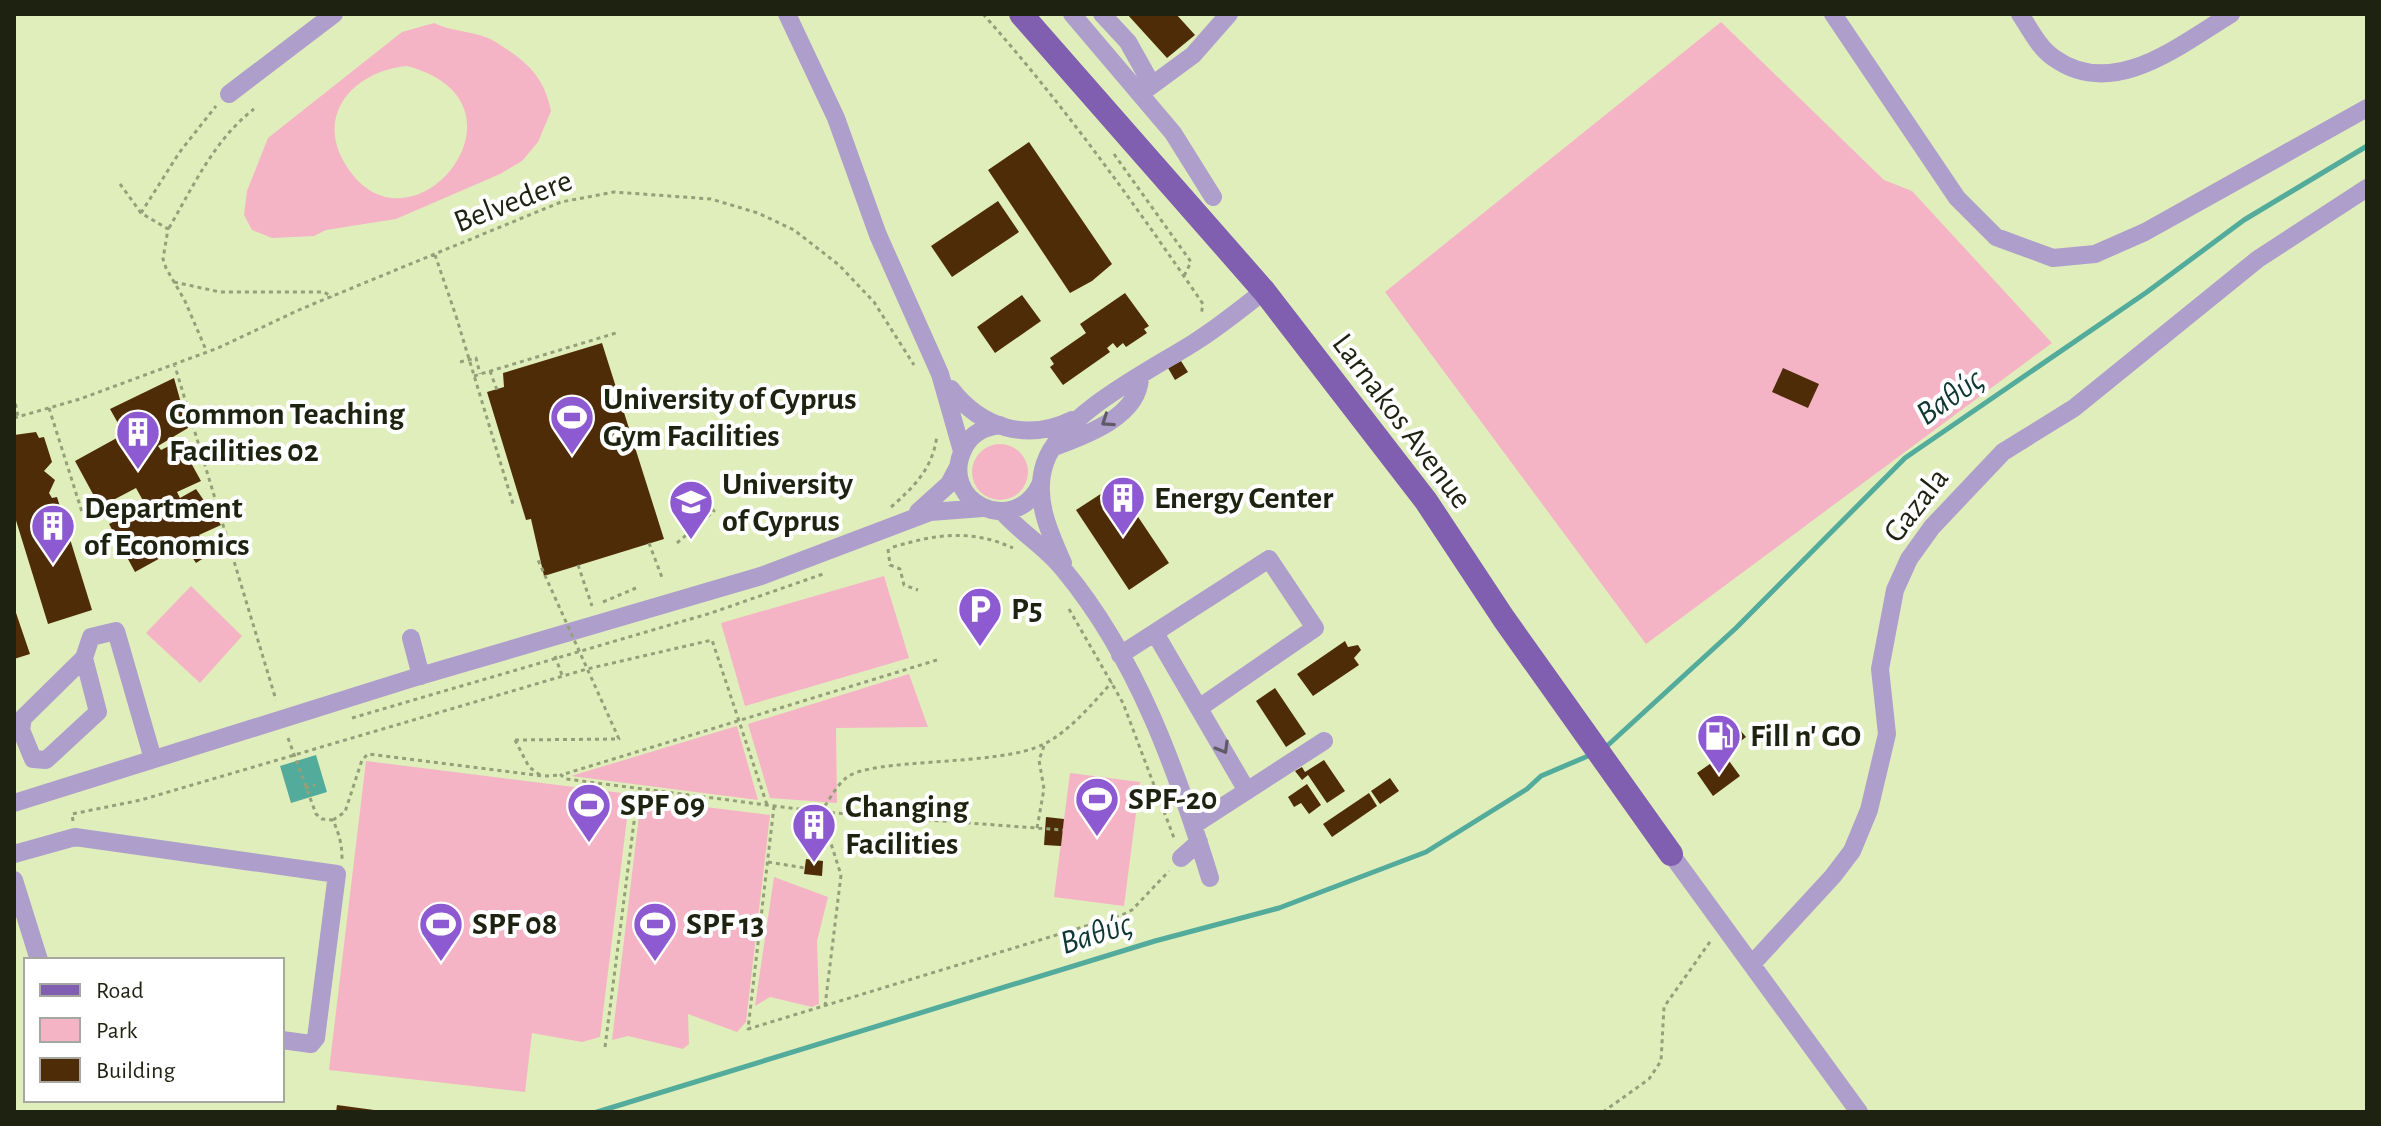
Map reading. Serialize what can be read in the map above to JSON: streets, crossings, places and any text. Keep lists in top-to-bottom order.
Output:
{
  "streets": {
    "main road": ["Larnakos Avenue"],
    "street": ["Gazala"],
    "path": ["Belvedere"]
  },
  "water": ["Βαθύς"],
  "places": {
    "sports": [
      "University of Cyprus Gym Facilities",
      "SPF-20",
      "SPF 09",
      "SPF 08",
      "SPF 13"
    ],
    "building": [
      "Common Teaching Facilities 02",
      "Energy Center",
      "Department of Economics",
      "Changing Facilities"
    ],
    "school or university": ["University of Cyprus"],
    "parking": ["P5"],
    "fuel station": ["Fill n' GO"]
  },
  "legend": ["Road", "Park", "Building"]
}
